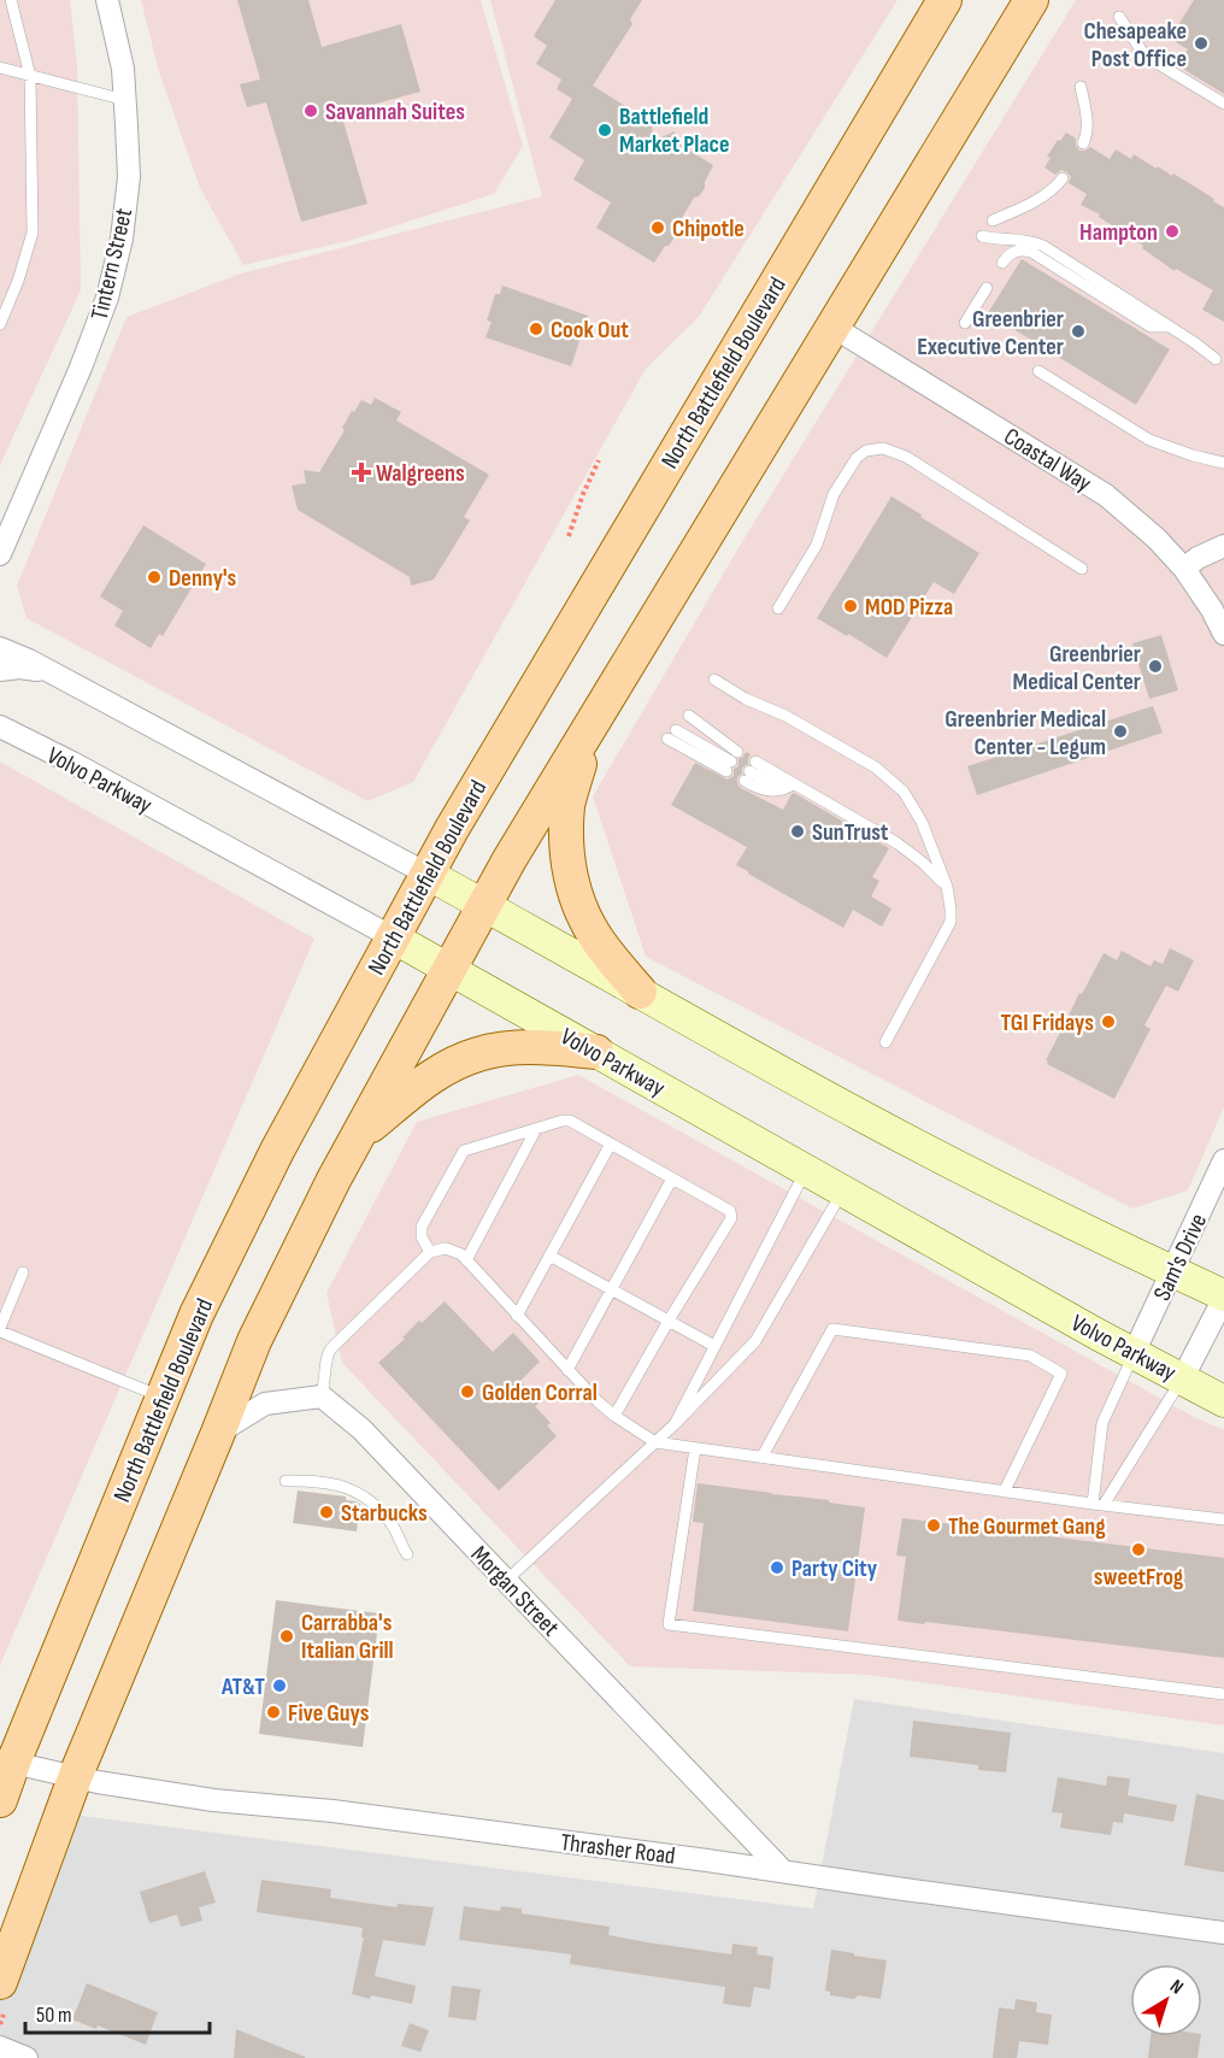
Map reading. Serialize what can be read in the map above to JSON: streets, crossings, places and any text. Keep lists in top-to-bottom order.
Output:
{
  "streets": {
    "main road": ["North Battlefield Boulevard", "Volvo Parkway"],
    "street": [
      "Tintern Street",
      "Coastal Way",
      "Sam's Drive",
      "Morgan Street",
      "Thrasher Road"
    ]
  },
  "crossings": [
    ["North Battlefield Boulevard", "Volvo Parkway"],
    ["North Battlefield Boulevard", "Thrasher Road"],
    ["Volvo Parkway", "Sam's Drive"],
    ["Morgan Street", "Thrasher Road"]
  ],
  "places": {
    "other": [
      "Chesapeake Post Office",
      "Savannah Suites",
      "Battlefield Market Place",
      "Chipotle",
      "Hampton",
      "Cook Out",
      "Greenbrier Executive Center",
      "Denny's",
      "MOD Pizza",
      "Greenbrier Medical Center",
      "Greenbrier Medical Center - Legum",
      "SunTrust",
      "TGI Fridays",
      "Golden Corral",
      "Starbucks",
      "The Gourmet Gang",
      "sweetFrog",
      "Party City",
      "Carrabba's Italian Grill",
      "AT&T",
      "Five Guys"
    ],
    "health": ["Walgreens"]
  },
  "scale_bar": "50 m",
  "north": "top right"
}
